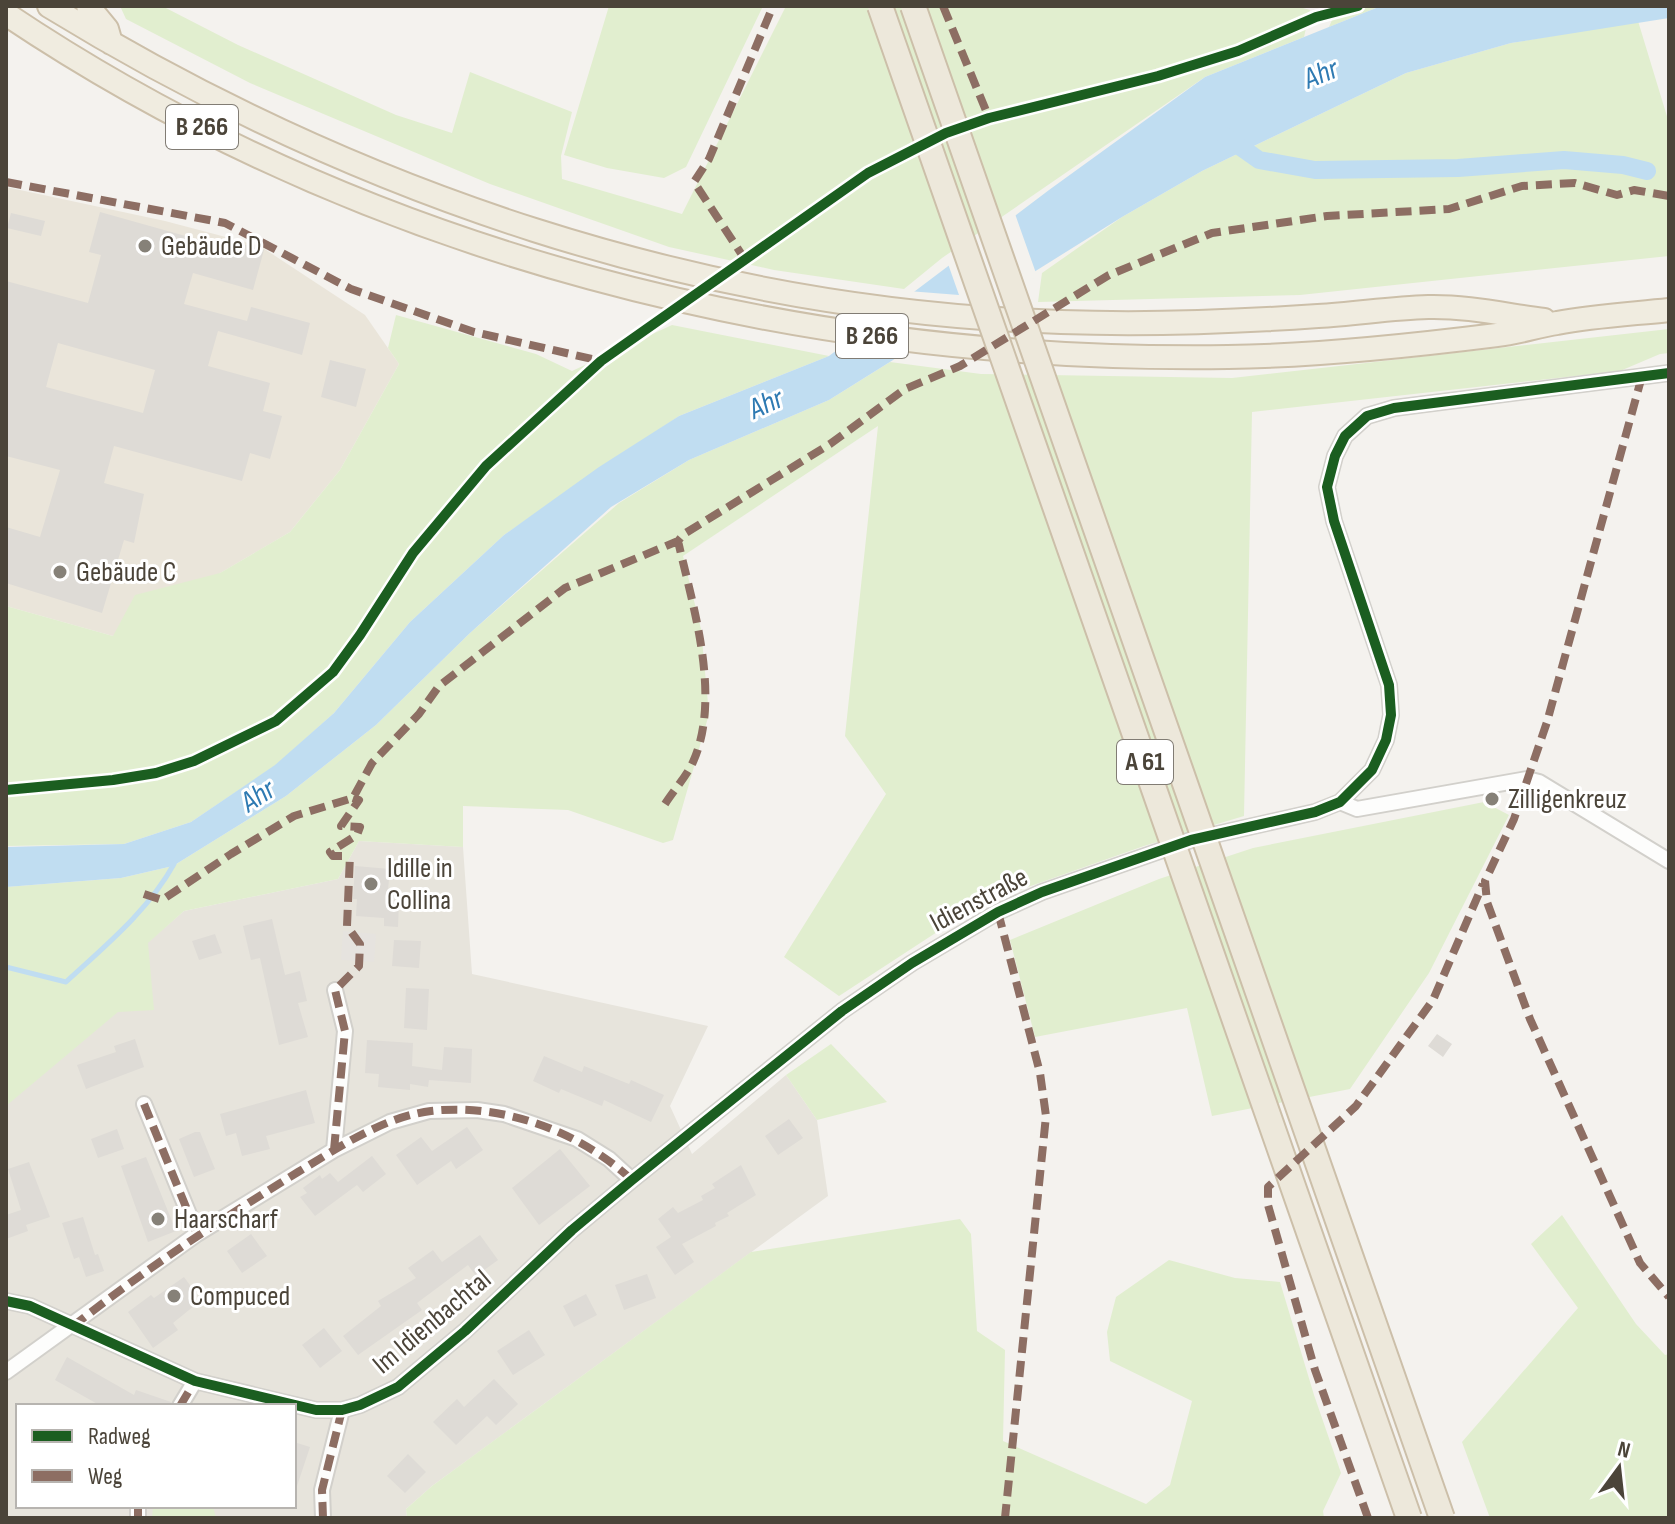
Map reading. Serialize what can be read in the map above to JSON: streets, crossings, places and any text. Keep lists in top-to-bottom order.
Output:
{
  "streets": {
    "highway": ["B 266", "A 61"],
    "street": ["Idienstraße", "Im Idienbachtal"]
  },
  "crossings": [
    ["Idienstraße", "Im Idienbachtal"]
  ],
  "water": ["Ahr"],
  "places": [
    "Gebäude D",
    "Gebäude C",
    "Zilligenkreuz",
    "Idille in Collina",
    "Haarscharf",
    "Compuced"
  ],
  "legend": ["Radweg", "Weg"],
  "north": "top"
}
